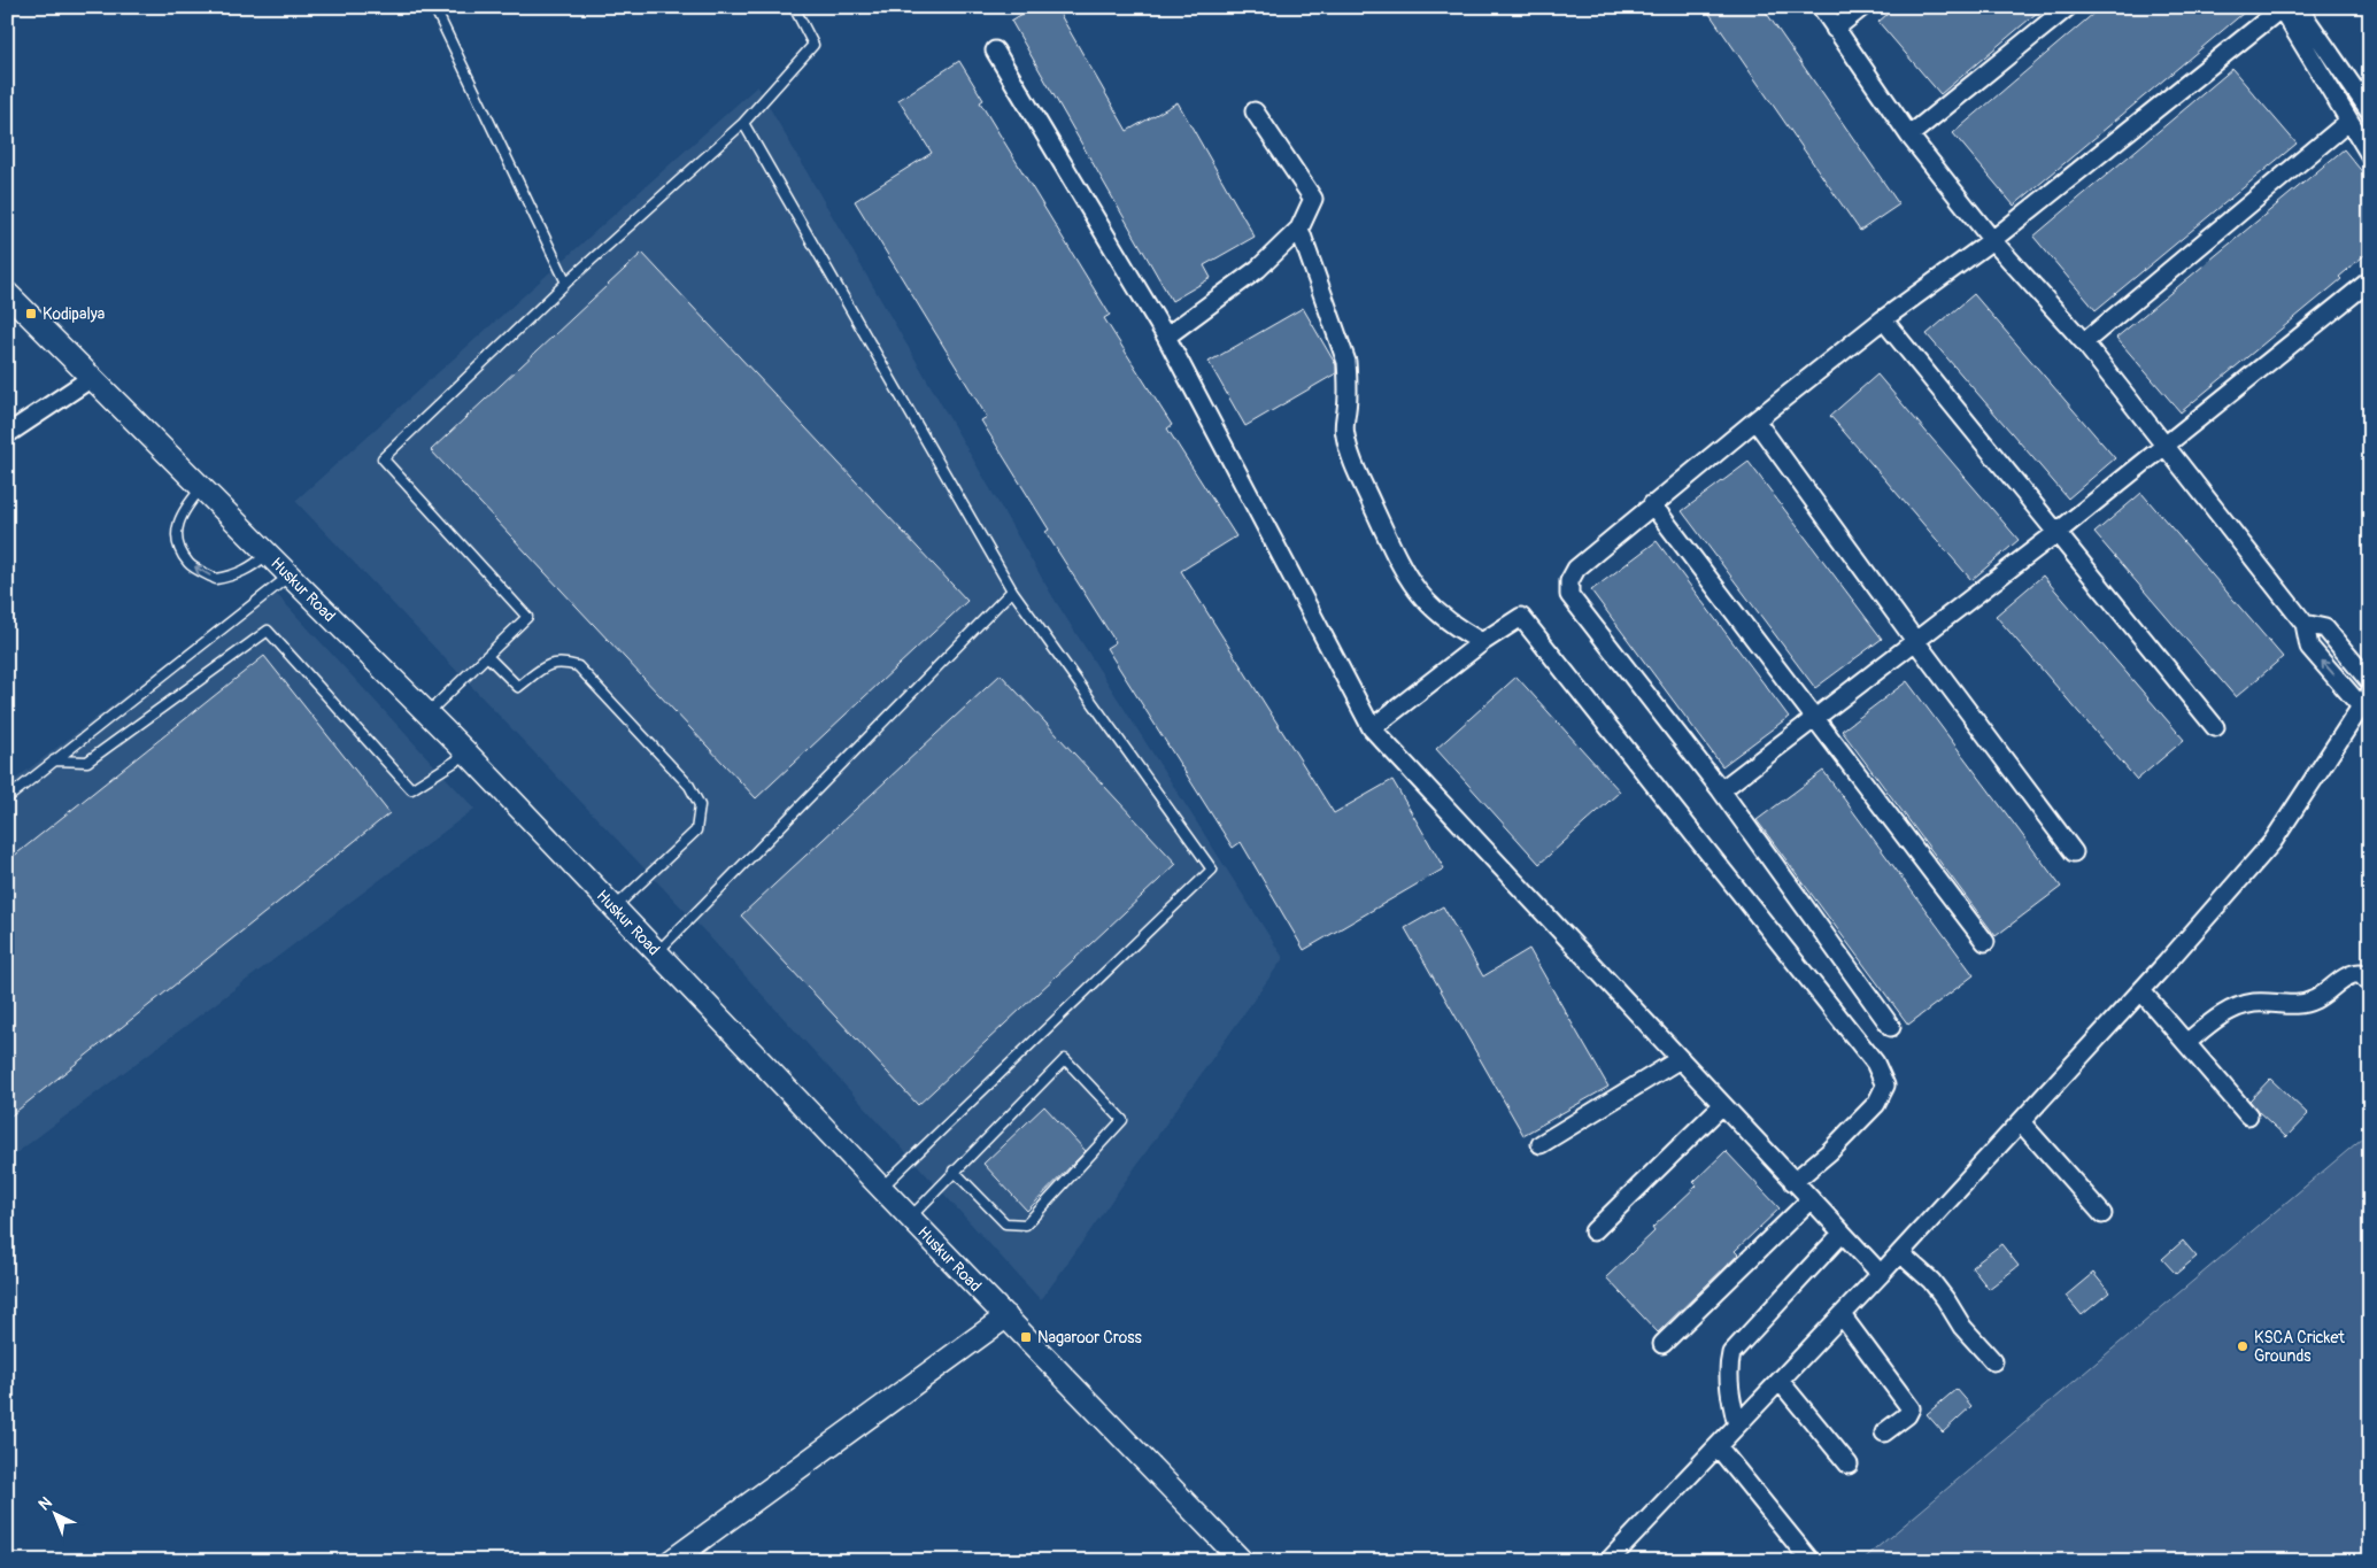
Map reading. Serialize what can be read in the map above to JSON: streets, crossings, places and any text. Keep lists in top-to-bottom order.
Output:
{
  "streets": {
    "street": ["Huskur Road"]
  },
  "places": {
    "transit": ["Kodipalya", "Nagaroor Cross"],
    "other": ["KSCA Cricket Grounds"]
  },
  "north": "top left"
}
